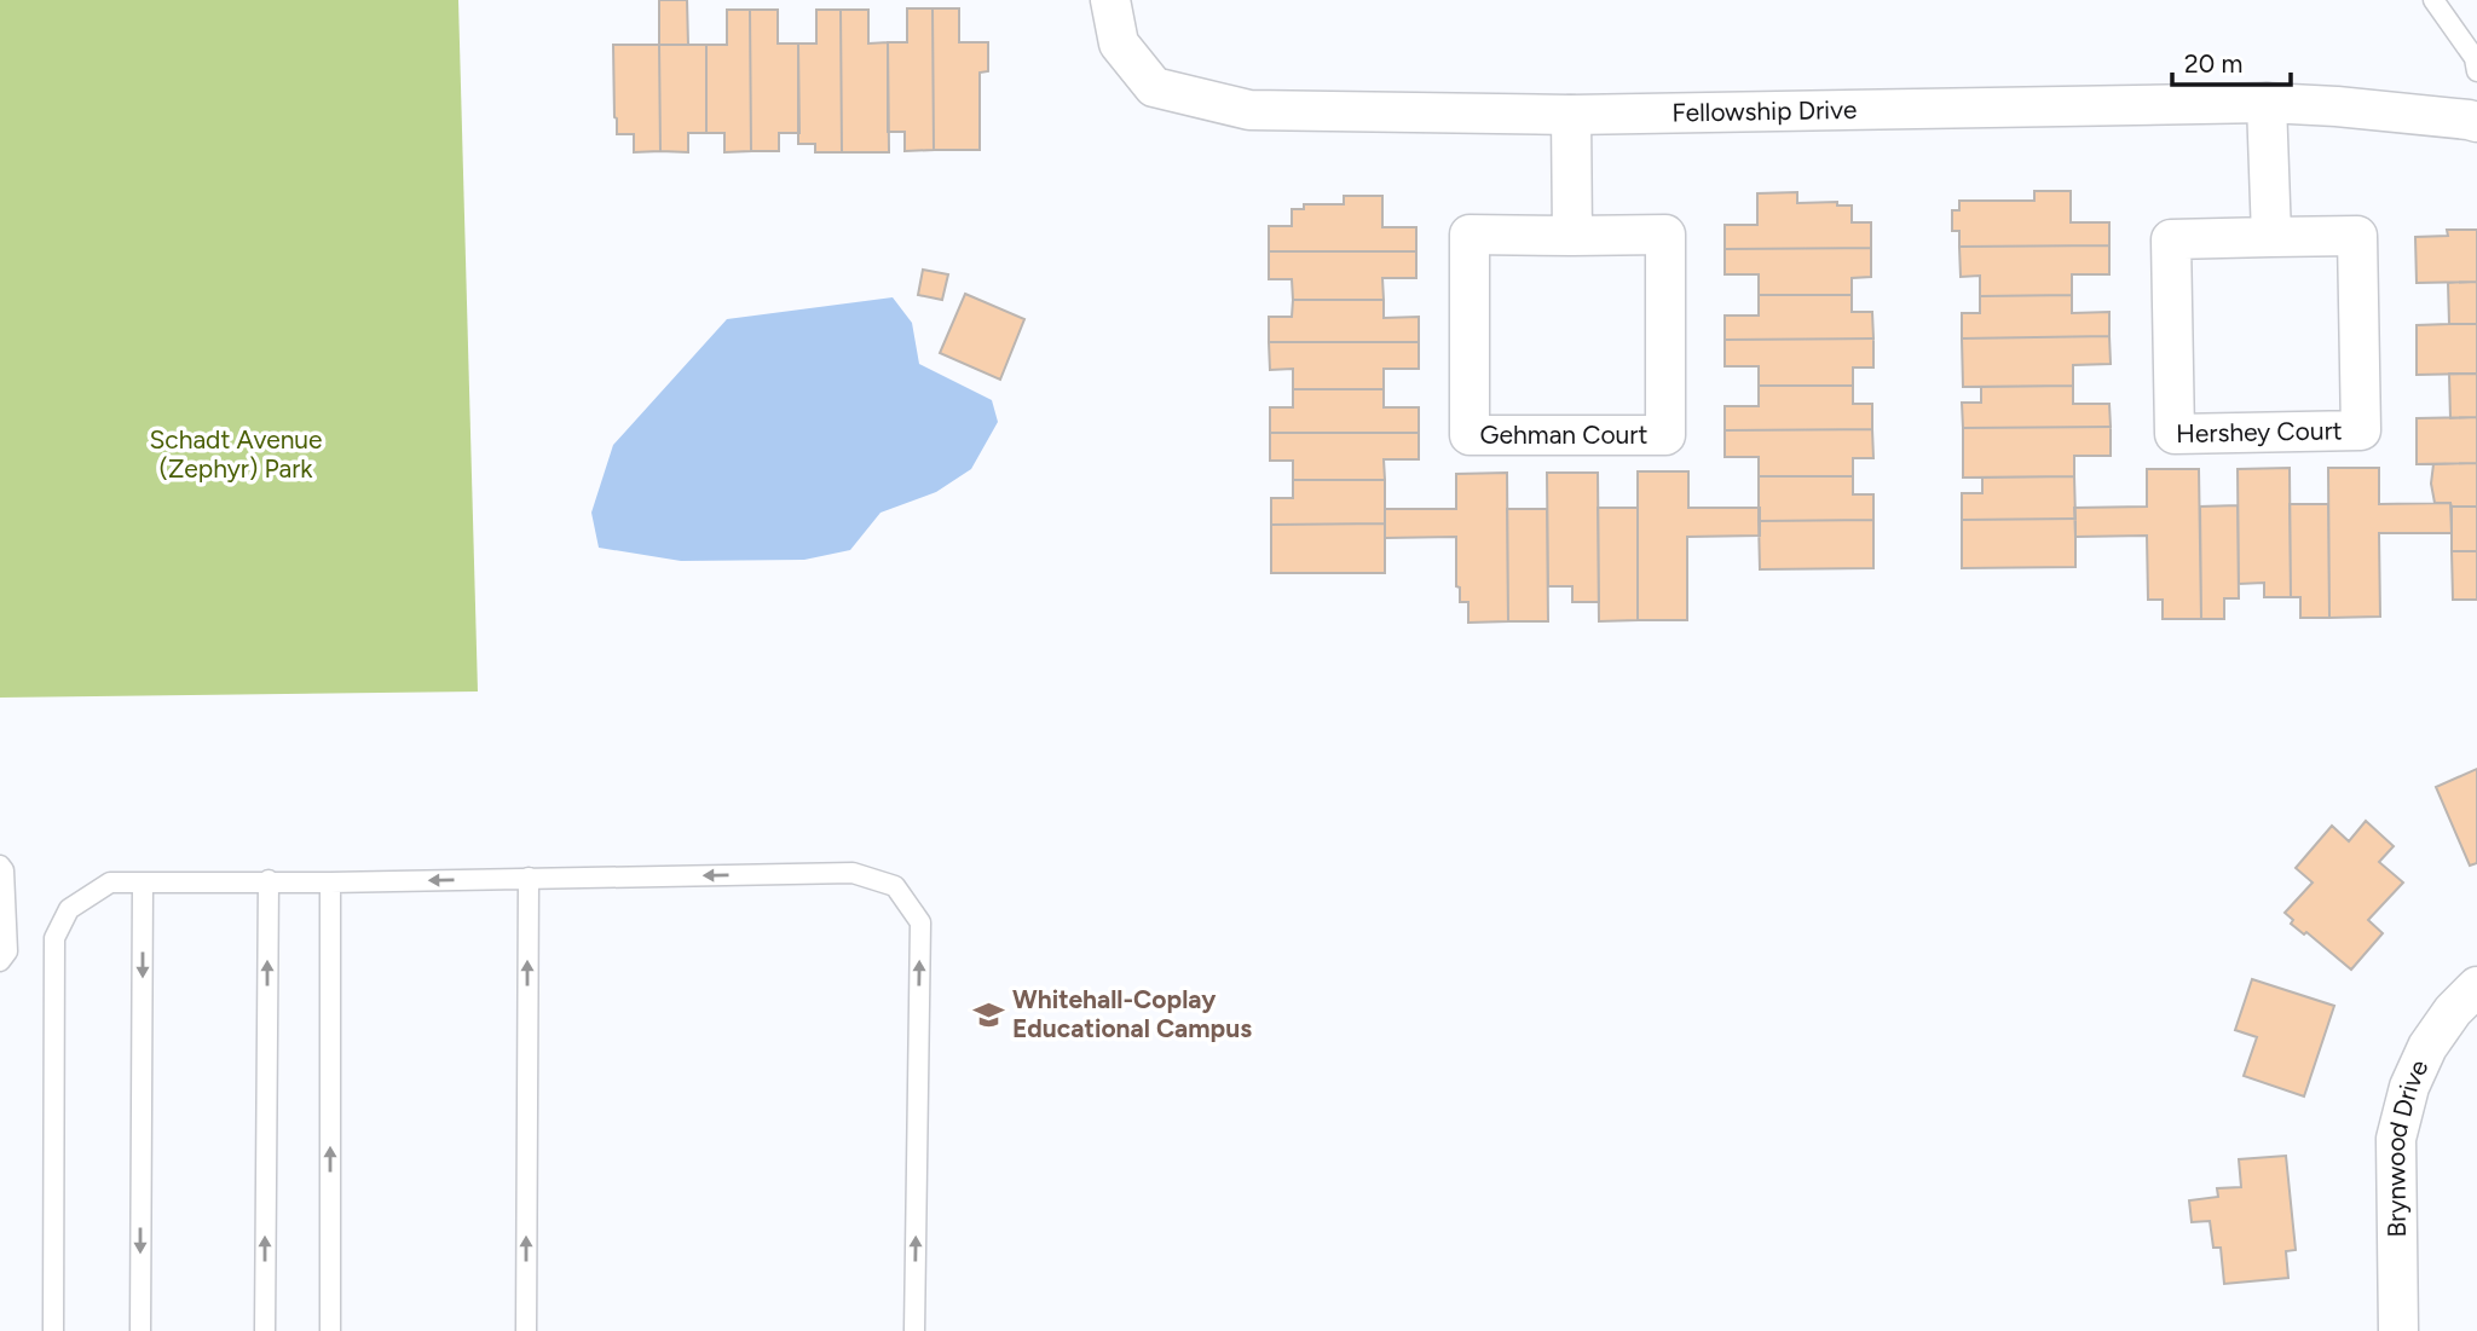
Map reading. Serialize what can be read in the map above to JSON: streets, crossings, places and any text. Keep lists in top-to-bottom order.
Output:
{
  "streets": {
    "street": [
      "Fellowship Drive",
      "Hershey Court",
      "Gehman Court",
      "Brynwood Drive"
    ]
  },
  "parks": ["Schadt Avenue (Zephyr) Park"],
  "places": {
    "school or university": ["Whitehall-Coplay Educational Campus"]
  },
  "scale_bar": "20 m"
}
